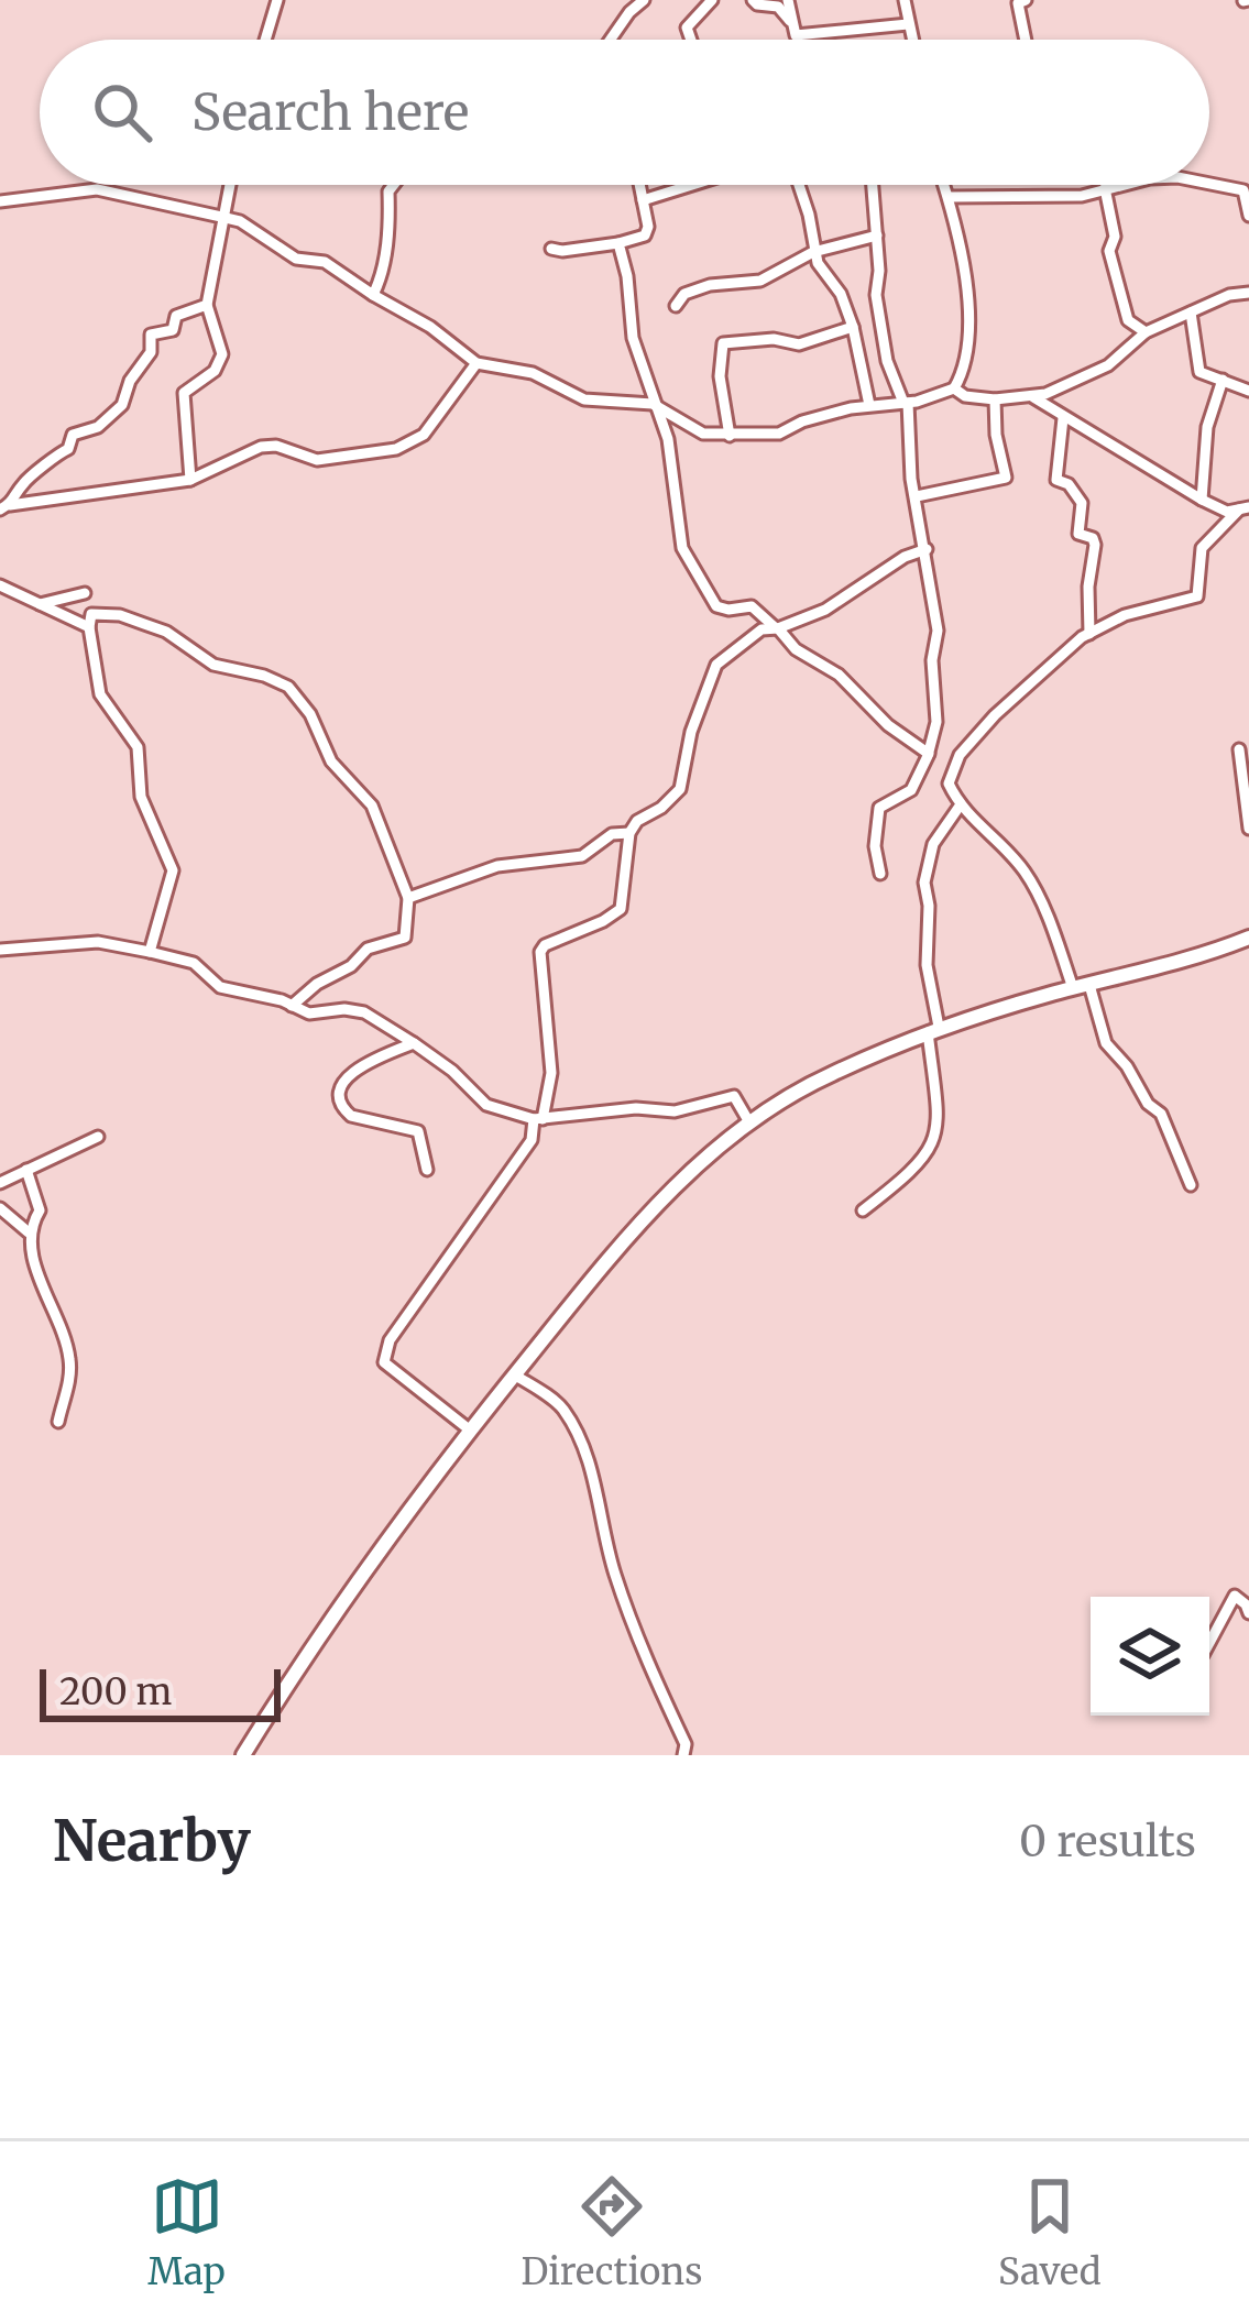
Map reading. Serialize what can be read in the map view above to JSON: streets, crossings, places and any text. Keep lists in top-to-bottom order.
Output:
{
  "scale_bar": "200 m",
  "page": {
    "search": "Search here",
    "scale": "200 m",
    "heading": ["Nearby", "0 results"],
    "nav": ["Map", "Directions", "Saved"]
  }
}
